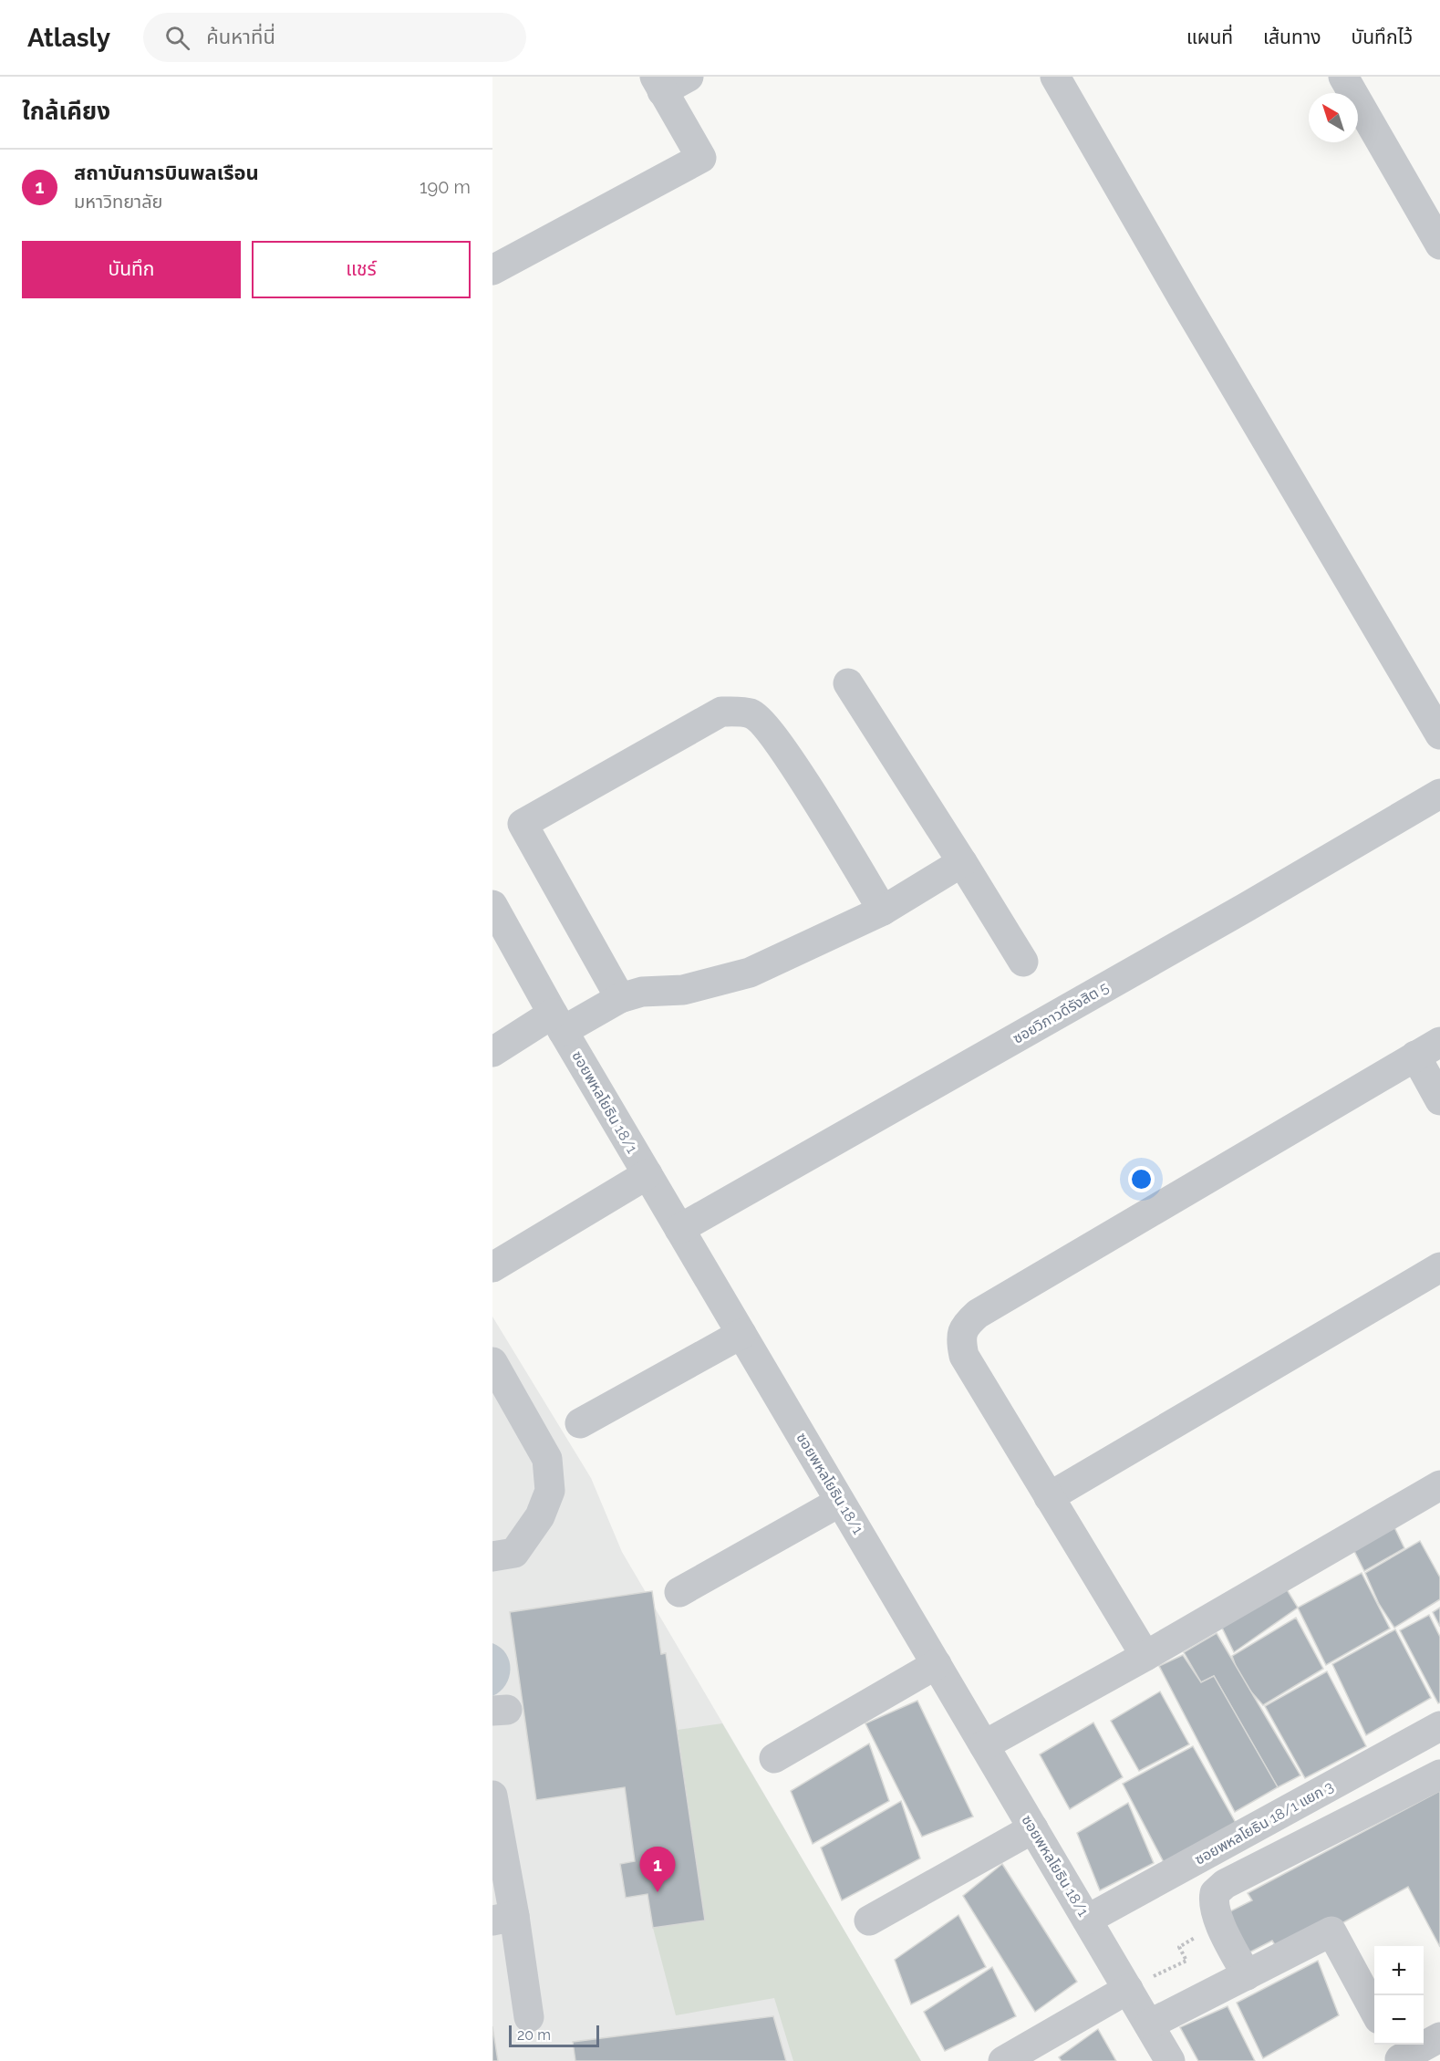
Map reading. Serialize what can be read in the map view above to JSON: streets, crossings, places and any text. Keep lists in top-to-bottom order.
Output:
{
  "streets": {
    "street": ["ซอยวิภาวดีรังสิต 5", "ซอยพหลโยธิน 18/1", "ซอยพหลโยธิน 18/1 แยก 3"]
  },
  "crossings": [
    ["ซอยวิภาวดีรังสิต 5", "ซอยพหลโยธิน 18/1"],
    ["ซอยพหลโยธิน 18/1", "ซอยพหลโยธิน 18/1 แยก 3"]
  ],
  "scale_bar": "20 m",
  "north": "top left",
  "page": {
    "header": "Atlasly",
    "search": "ค้นหาที่นี่",
    "nav": ["แผนที่", "เส้นทาง", "บันทึกไว้"],
    "heading": "ใกล้เคียง",
    "list": [
      {
        "mark": "1",
        "name": "สถาบันการบินพลเรือน",
        "note": "มหาวิทยาลัย",
        "value": "190 m"
      }
    ],
    "buttons": ["บันทึก", "แชร์"],
    "pins": "1",
    "map_buttons": ["+", "−"],
    "scale": "20 m"
  }
}
